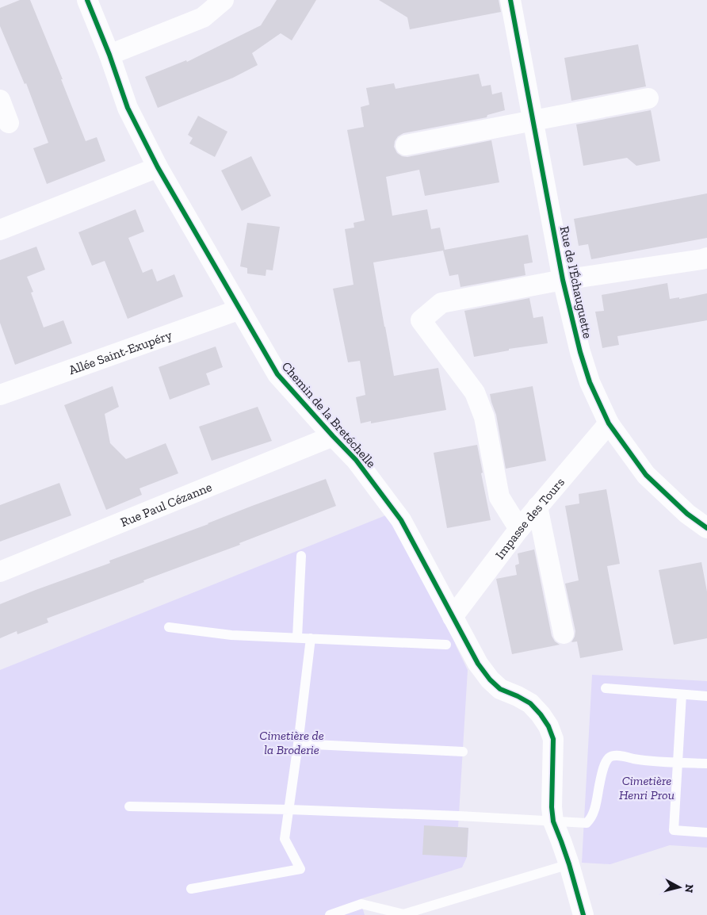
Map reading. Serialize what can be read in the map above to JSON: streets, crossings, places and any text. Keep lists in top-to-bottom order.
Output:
{
  "streets": {
    "street": [
      "Rue de l'Échauguette",
      "Allée Saint-Exupéry",
      "Chemin de la Bretéchelle",
      "Rue Paul Cézanne",
      "Impasse des Tours"
    ]
  },
  "crossings": [
    ["Rue de l'Échauguette", "Impasse des Tours"],
    ["Allée Saint-Exupéry", "Chemin de la Bretéchelle"],
    ["Chemin de la Bretéchelle", "Rue Paul Cézanne"],
    ["Chemin de la Bretéchelle", "Impasse des Tours"]
  ],
  "parks": ["Cimetière de la Broderie", "Cimetière Henri Prou"],
  "north": "right"
}
